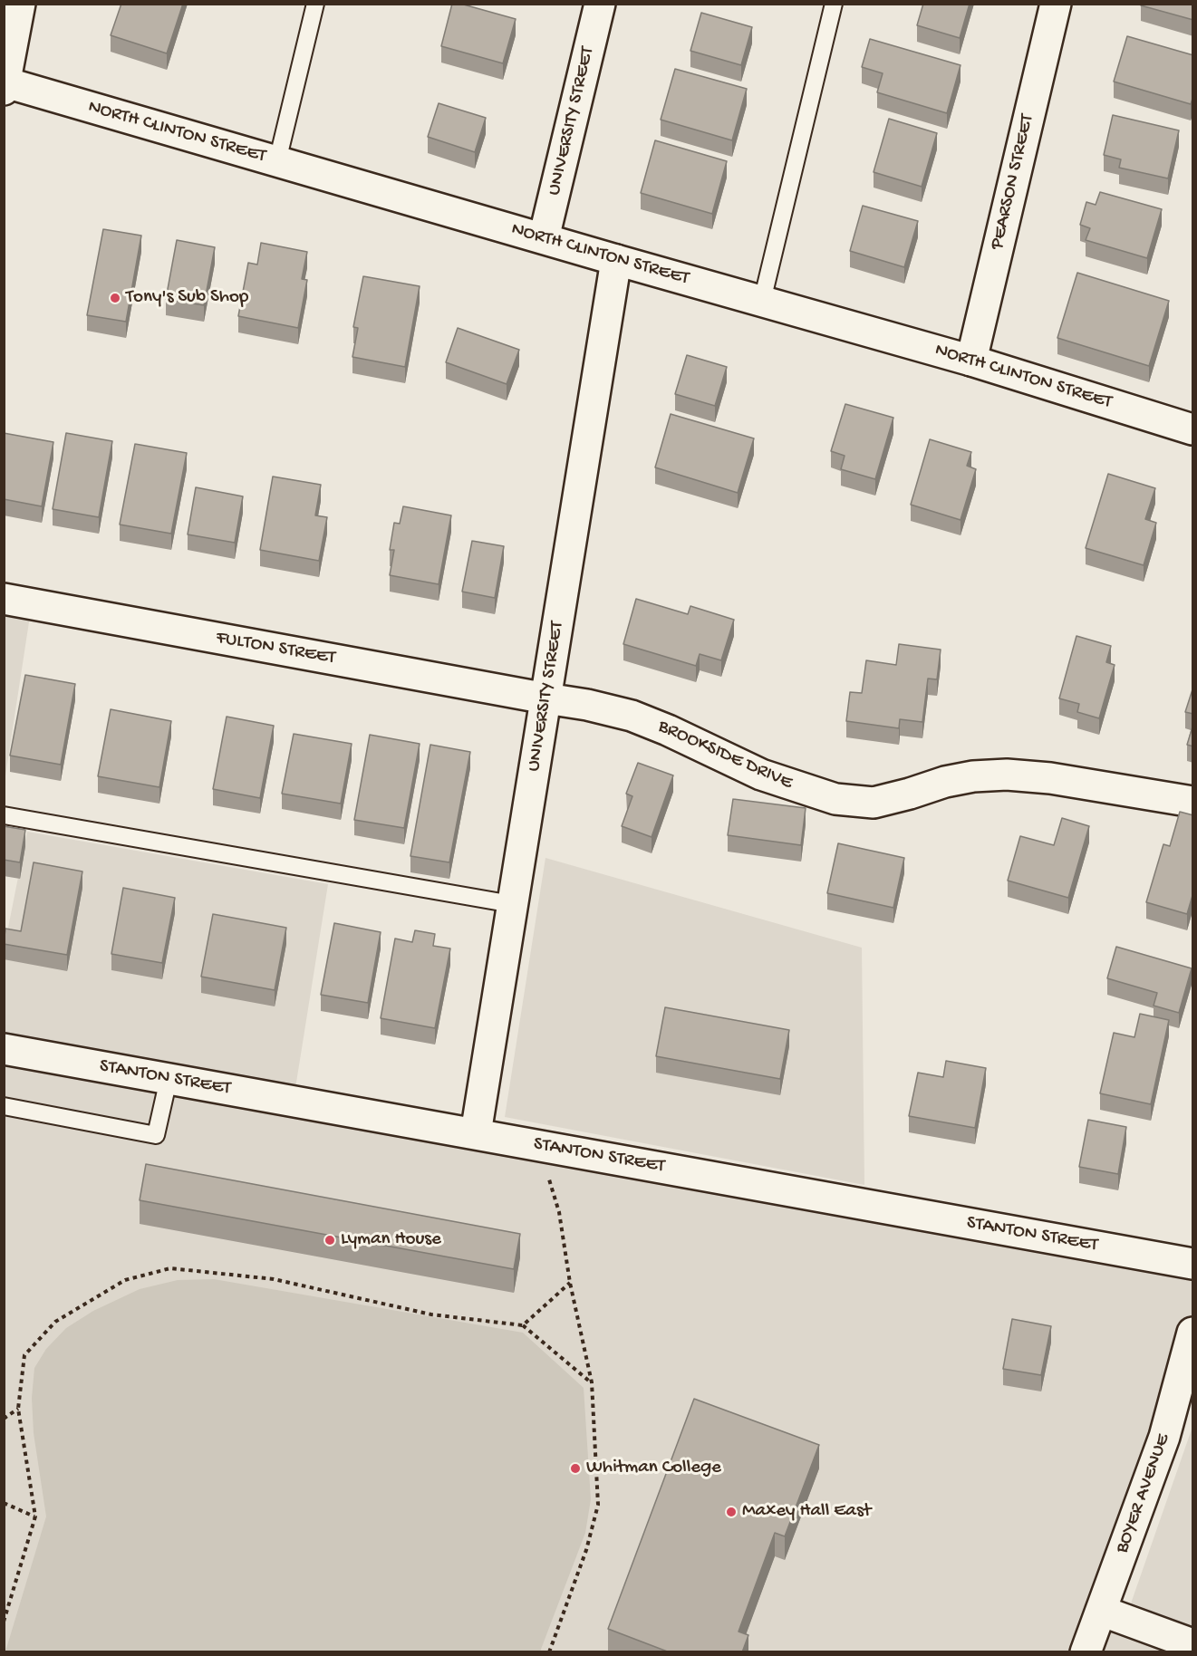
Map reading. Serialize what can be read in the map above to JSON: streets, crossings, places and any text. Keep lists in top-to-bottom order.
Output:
{
  "streets": {
    "street": [
      "UNIVERSITY STREET",
      "NORTH CLINTON STREET",
      "PEARSON STREET",
      "FULTON STREET",
      "BROOKSIDE DRIVE",
      "STANTON STREET",
      "BOYER AVENUE"
    ]
  },
  "crossings": [
    ["UNIVERSITY STREET", "NORTH CLINTON STREET"],
    ["UNIVERSITY STREET", "FULTON STREET"],
    ["UNIVERSITY STREET", "BROOKSIDE DRIVE"],
    ["UNIVERSITY STREET", "STANTON STREET"],
    ["NORTH CLINTON STREET", "PEARSON STREET"],
    ["FULTON STREET", "BROOKSIDE DRIVE"]
  ],
  "places": [
    "Tony's Sub Shop",
    "Lyman House",
    "Whitman College",
    "Maxey Hall East"
  ]
}
